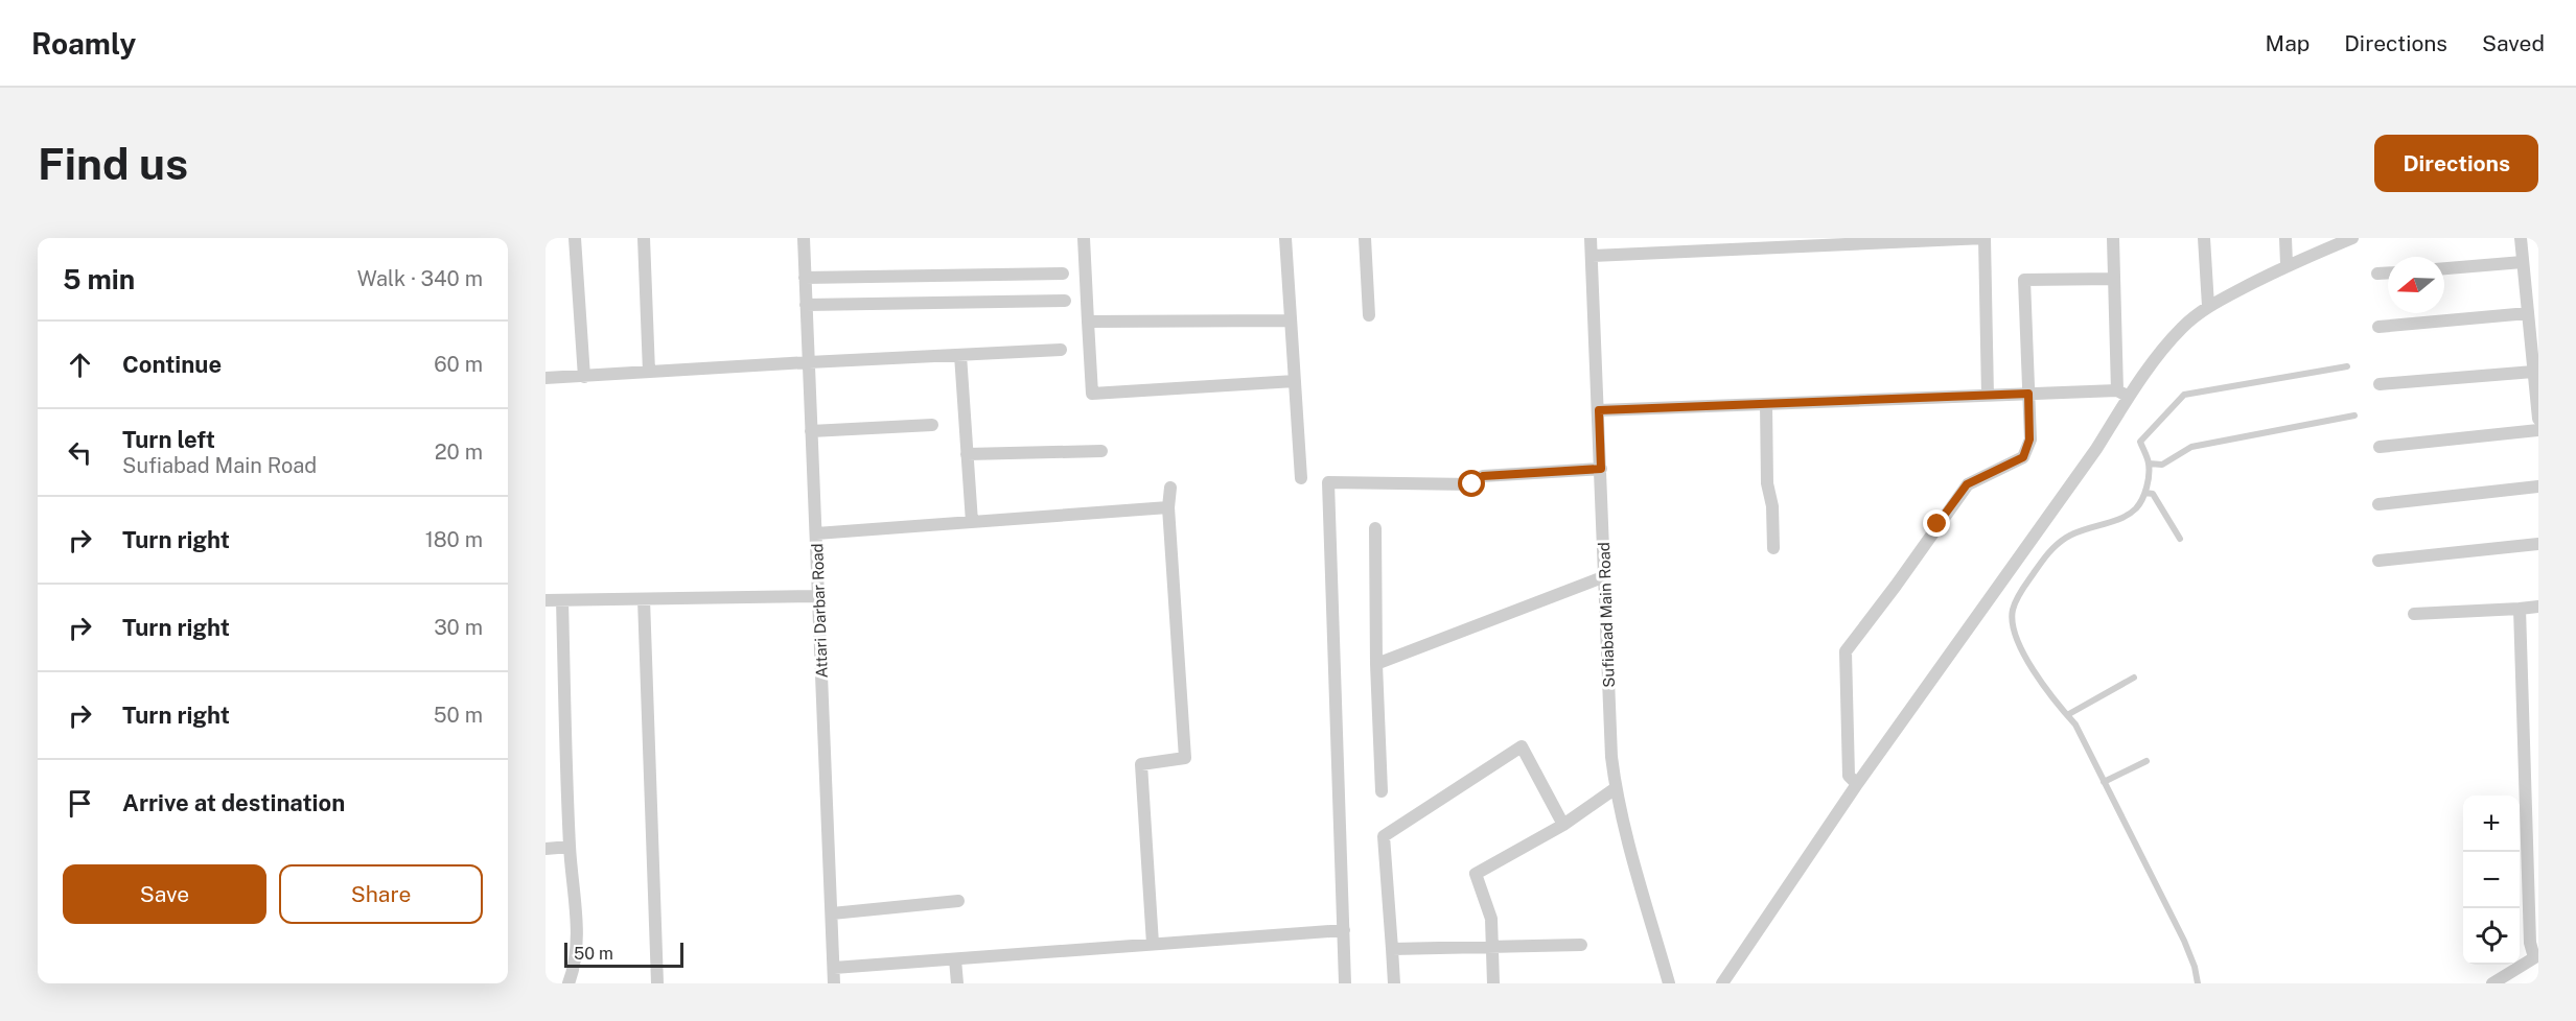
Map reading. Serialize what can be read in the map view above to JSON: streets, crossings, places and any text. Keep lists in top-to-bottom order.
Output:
{
  "streets": {
    "street": ["Attari Darbar Road", "Sufiabad Main Road"]
  },
  "scale_bar": "50 m",
  "north": "left",
  "page": {
    "header": "Roamly",
    "nav": ["Map", "Directions", "Saved"],
    "buttons": [
      "Directions",
      ["Save", "Share"]
    ],
    "title": "Find us",
    "heading": ["5 min", "Walk · 340 m"],
    "list": [
      ["Continue", "60 m"],
      ["Turn left", "Sufiabad Main Road", "20 m"],
      ["Turn right", "180 m"],
      ["Turn right", "30 m"],
      ["Turn right", "50 m"],
      "Arrive at destination"
    ],
    "map_buttons": ["+", "−"],
    "scale": "50 m"
  }
}
